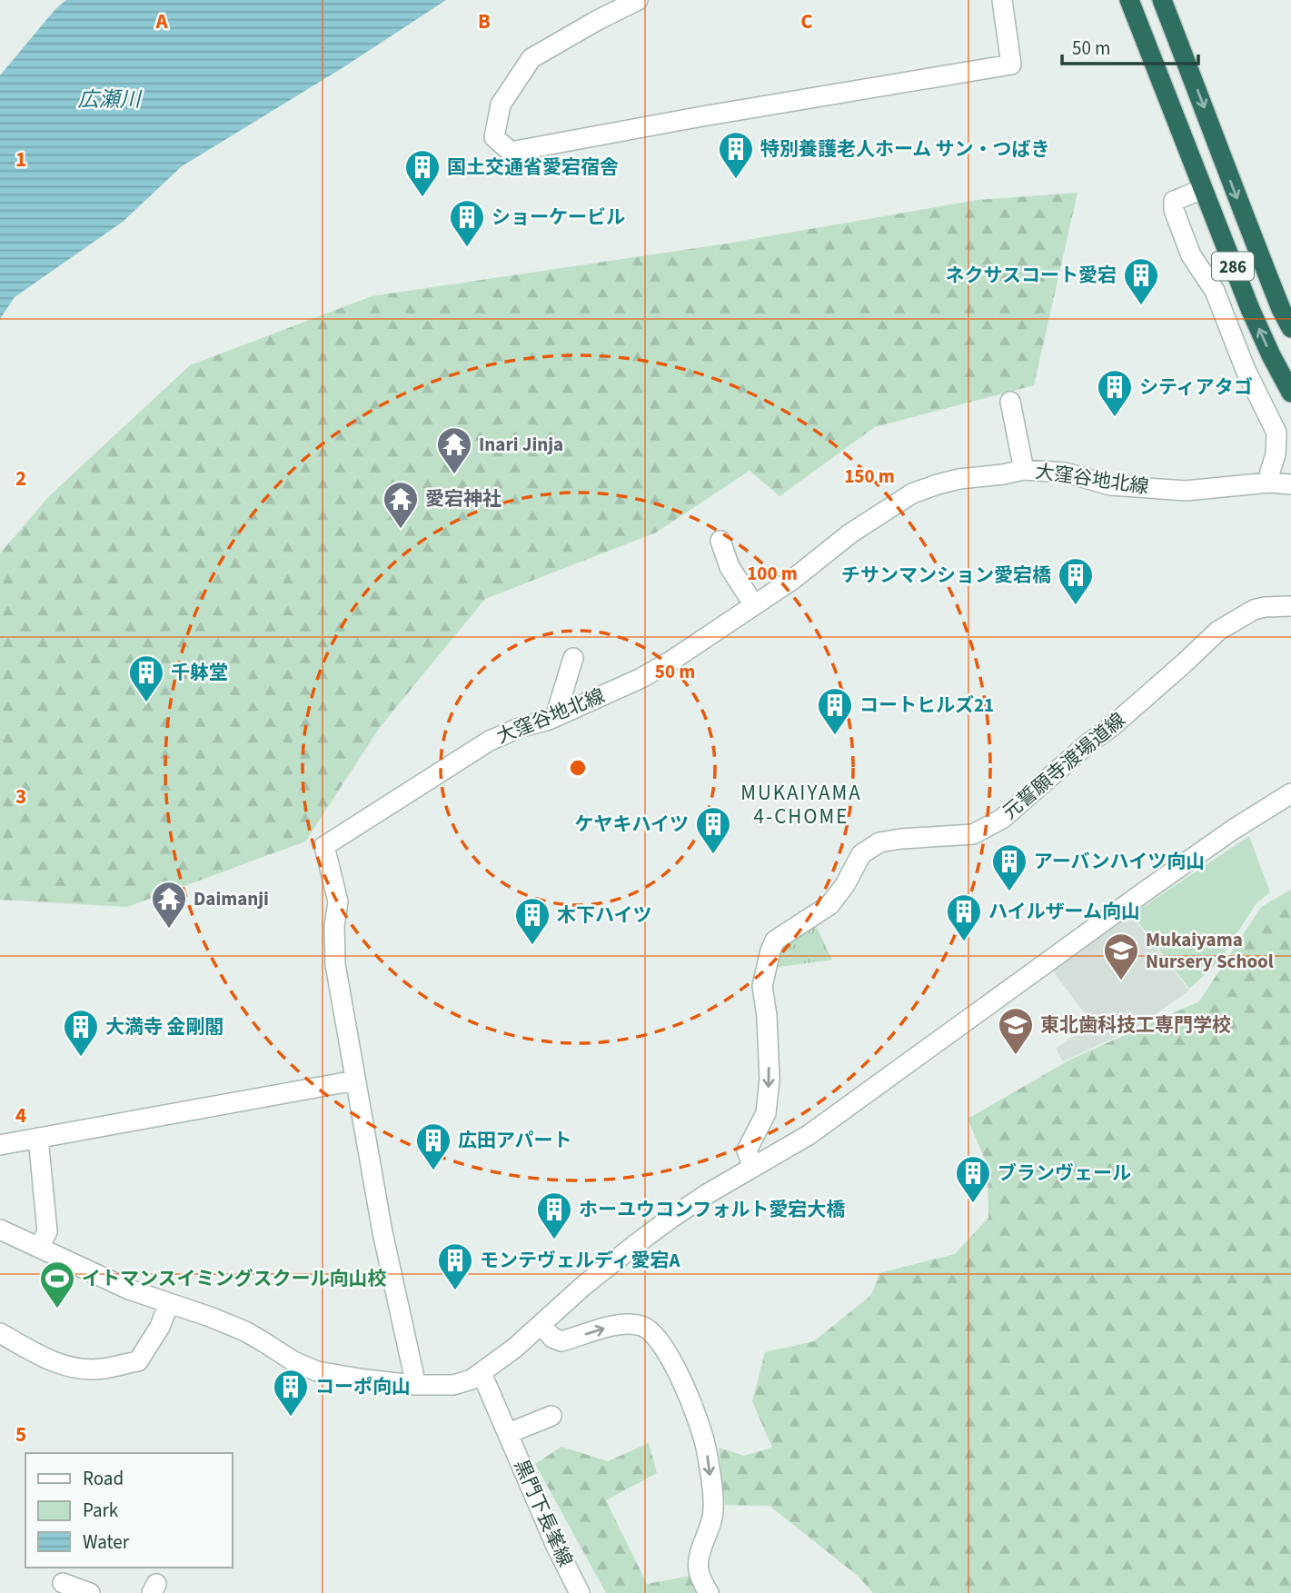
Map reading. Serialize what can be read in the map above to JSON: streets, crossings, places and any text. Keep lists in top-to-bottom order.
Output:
{
  "streets": {
    "highway": ["286"],
    "street": ["大窪谷地北線", "元誓願寺渡場道線", "黒門下長峯線"]
  },
  "districts": ["MUKAIYAMA 4-CHOME"],
  "water": ["広瀬川"],
  "places": {
    "building": [
      "特別養護老人ホーム サン・つばき",
      "国土交通省愛宕宿舎",
      "ショーケービル",
      "ネクサスコート愛宕",
      "シティアタゴ",
      "チサンマンション愛宕橋",
      "千躰堂",
      "コートヒルズ21",
      "ケヤキハイツ",
      "アーバンハイツ向山",
      "ハイルザーム向山",
      "木下ハイツ",
      "大満寺 金剛閣",
      "広田アパート",
      "ブランヴェール",
      "ホーユウコンフォルト愛宕大橋",
      "モンテヴェルディ愛宕A",
      "コーポ向山"
    ],
    "temple": ["Inari Jinja", "愛宕神社", "Daimanji"],
    "school or university": ["Mukaiyama Nursery School", "東北歯科技工専門学校"],
    "sports": ["イトマンスイミングスクール向山校"]
  },
  "legend": ["Road", "Park", "Water"],
  "scale_bar": "50 m",
  "grid": {
    "columns": ["A", "B", "C"],
    "rows": [
      "1",
      "2",
      "3",
      "4",
      "5"
    ]
  },
  "rings": ["150 m", "100 m", "50 m"]
}
